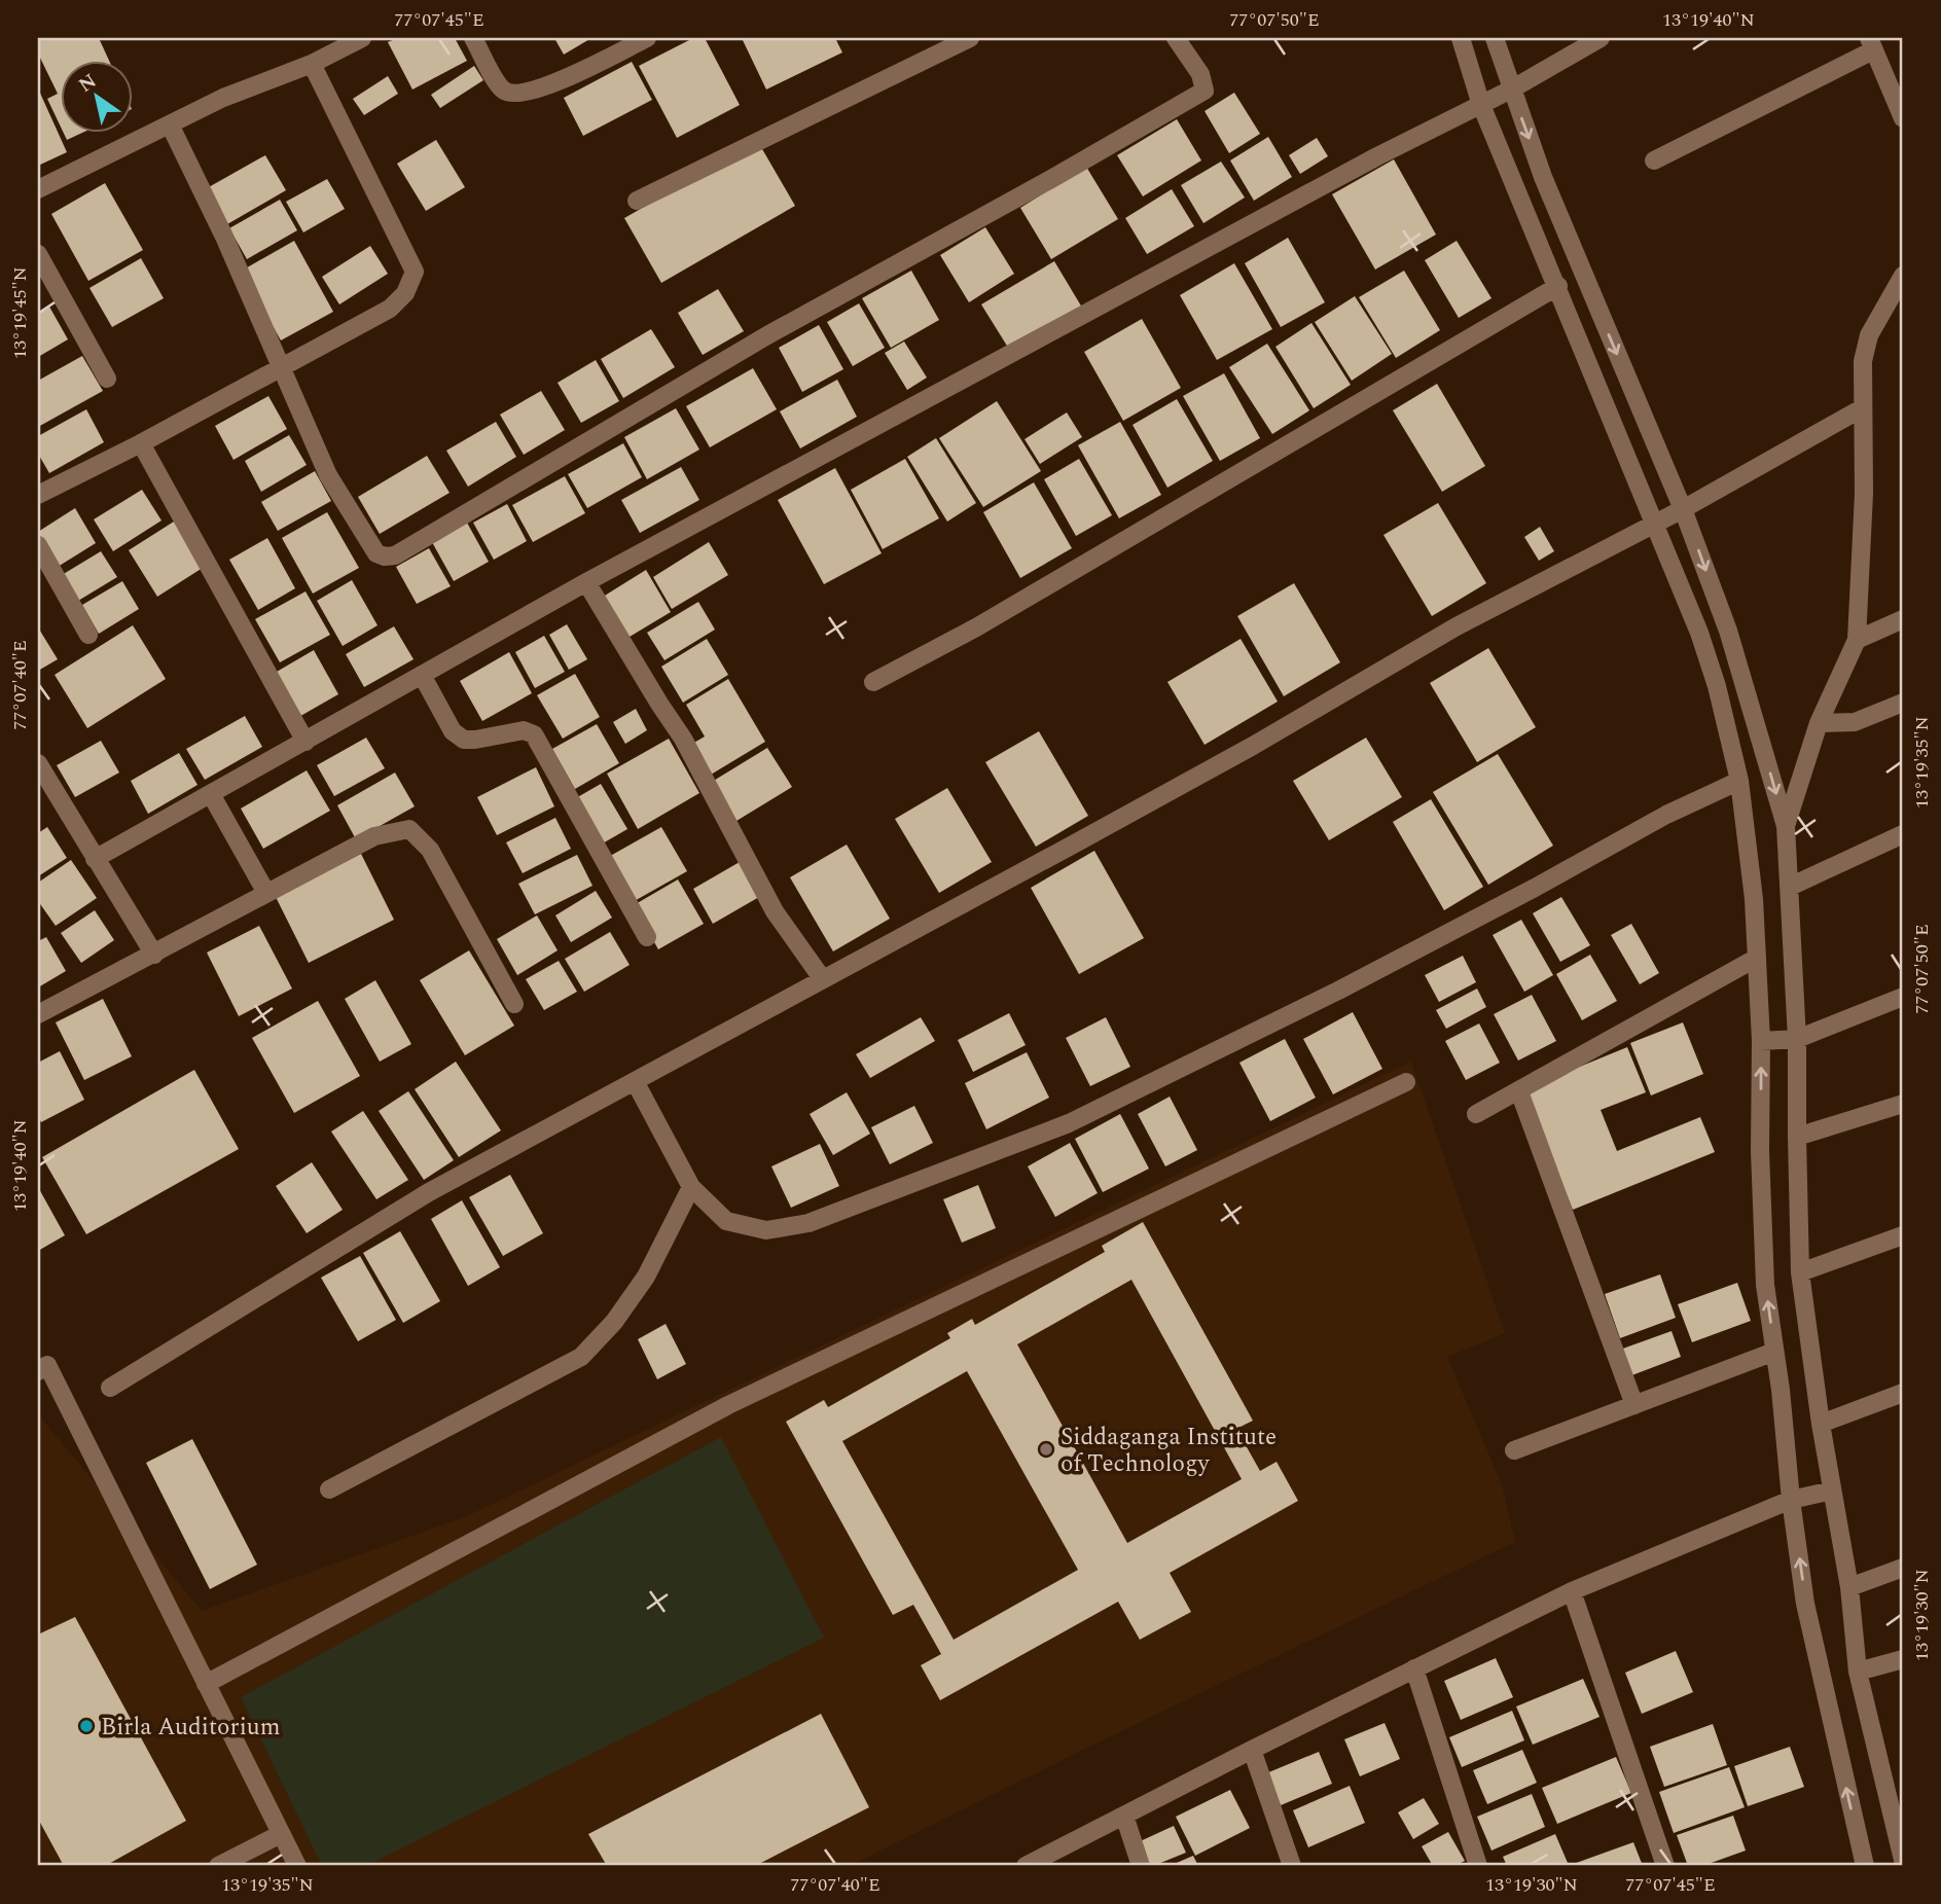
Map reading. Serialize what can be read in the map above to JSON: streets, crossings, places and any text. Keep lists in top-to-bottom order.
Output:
{
  "places": ["Siddaganga Institute of Technology", "Birla Auditorium"],
  "north": "top left",
  "coordinates": [
    "77°07'45\"E",
    "77°07'50\"E",
    "13°19'40\"N",
    "13°19'45\"N",
    "77°07'40\"E",
    "13°19'35\"N",
    "13°19'30\"N"
  ]
}
